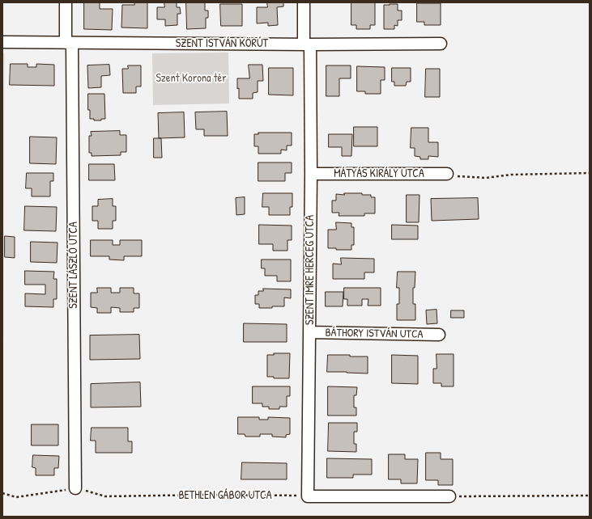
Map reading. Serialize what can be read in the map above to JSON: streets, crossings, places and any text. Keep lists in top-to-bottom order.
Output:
{
  "streets": {
    "street": [
      "SZENT ISTVÁN KÖRÚT",
      "MÁTYÁS KIRÁLY UTCA",
      "SZENT LÁSZLÓ UTCA",
      "SZENT IMRE HERCEG UTCA",
      "BÁTHORY ISTVÁN UTCA"
    ],
    "path": ["BETHLEN GÁBOR UTCA"]
  },
  "crossings": [
    ["SZENT ISTVÁN KÖRÚT", "SZENT LÁSZLÓ UTCA"],
    ["SZENT ISTVÁN KÖRÚT", "SZENT IMRE HERCEG UTCA"],
    ["MÁTYÁS KIRÁLY UTCA", "SZENT IMRE HERCEG UTCA"],
    ["SZENT LÁSZLÓ UTCA", "BETHLEN GÁBOR UTCA"],
    ["SZENT IMRE HERCEG UTCA", "BÁTHORY ISTVÁN UTCA"],
    ["SZENT IMRE HERCEG UTCA", "BETHLEN GÁBOR UTCA"]
  ],
  "parks": ["Szent Korona tér"]
}
